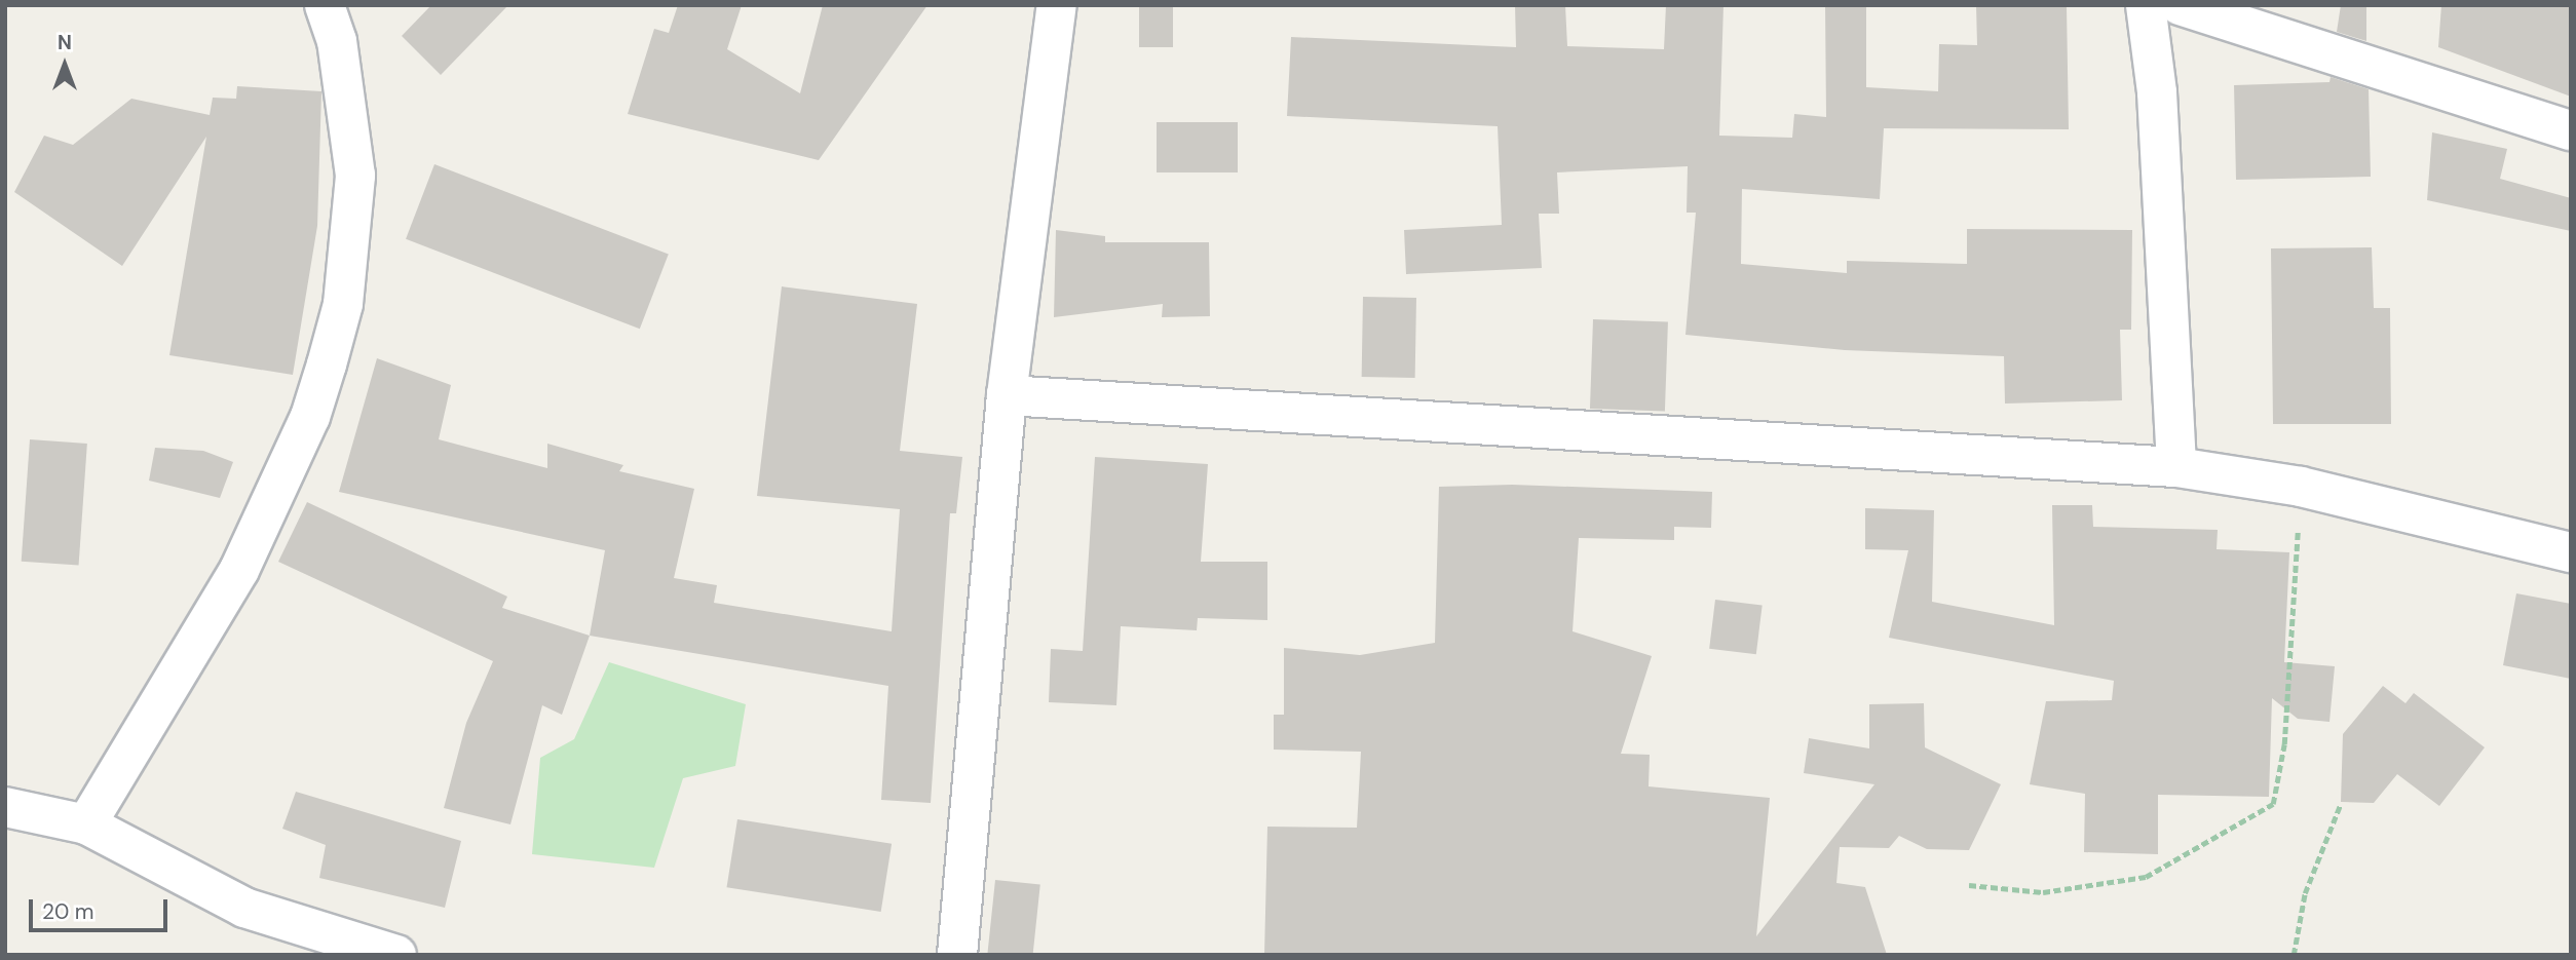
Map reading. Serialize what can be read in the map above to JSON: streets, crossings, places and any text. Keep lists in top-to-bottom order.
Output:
{
  "scale_bar": "20 m",
  "north": "top"
}
